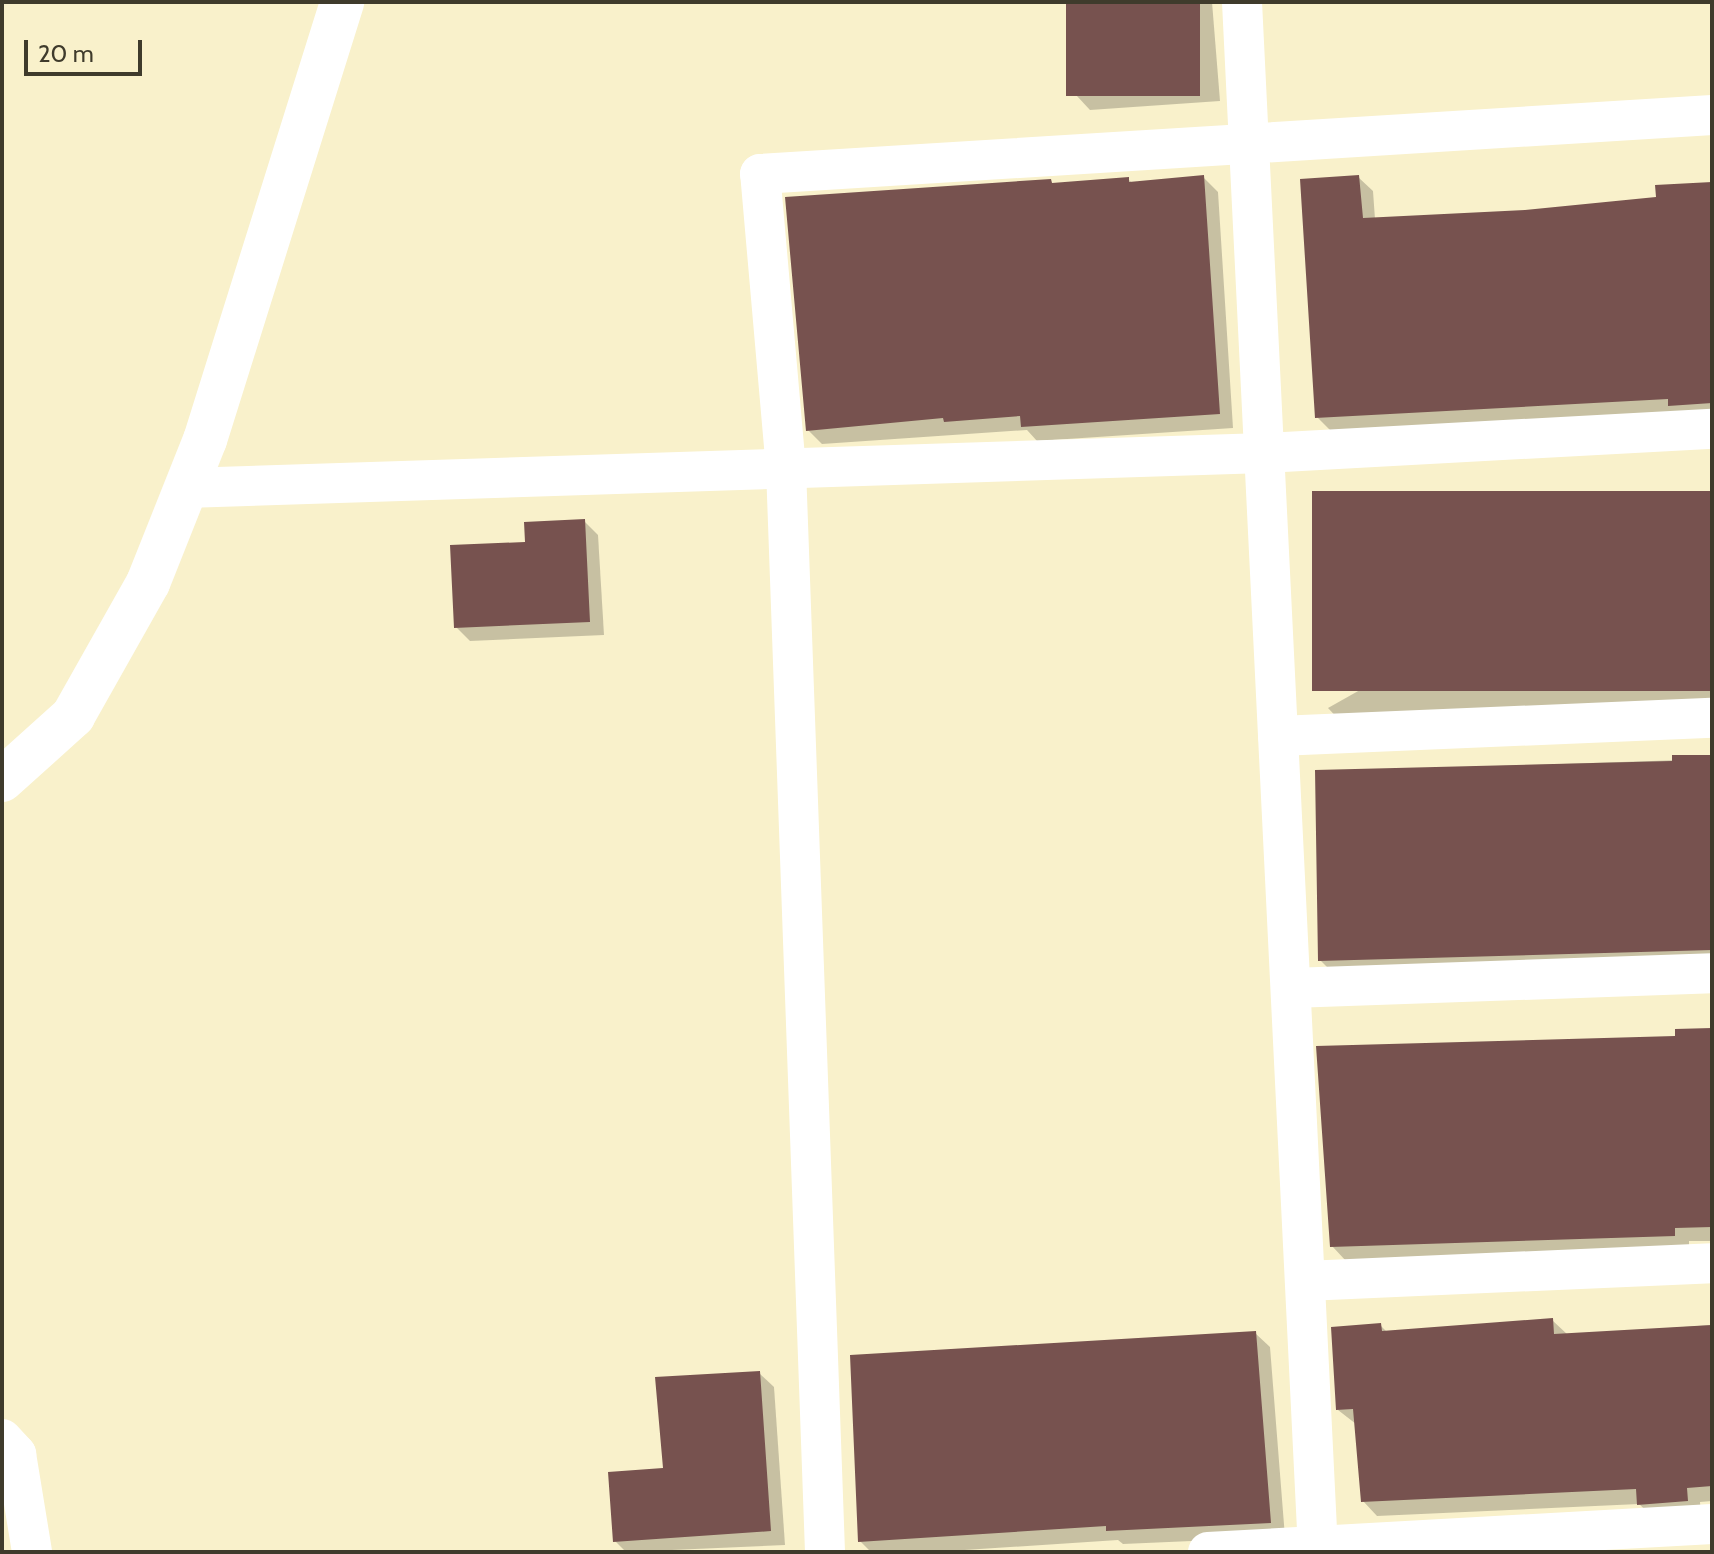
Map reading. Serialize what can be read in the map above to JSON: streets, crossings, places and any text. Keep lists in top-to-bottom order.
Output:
{
  "scale_bar": "20 m"
}
